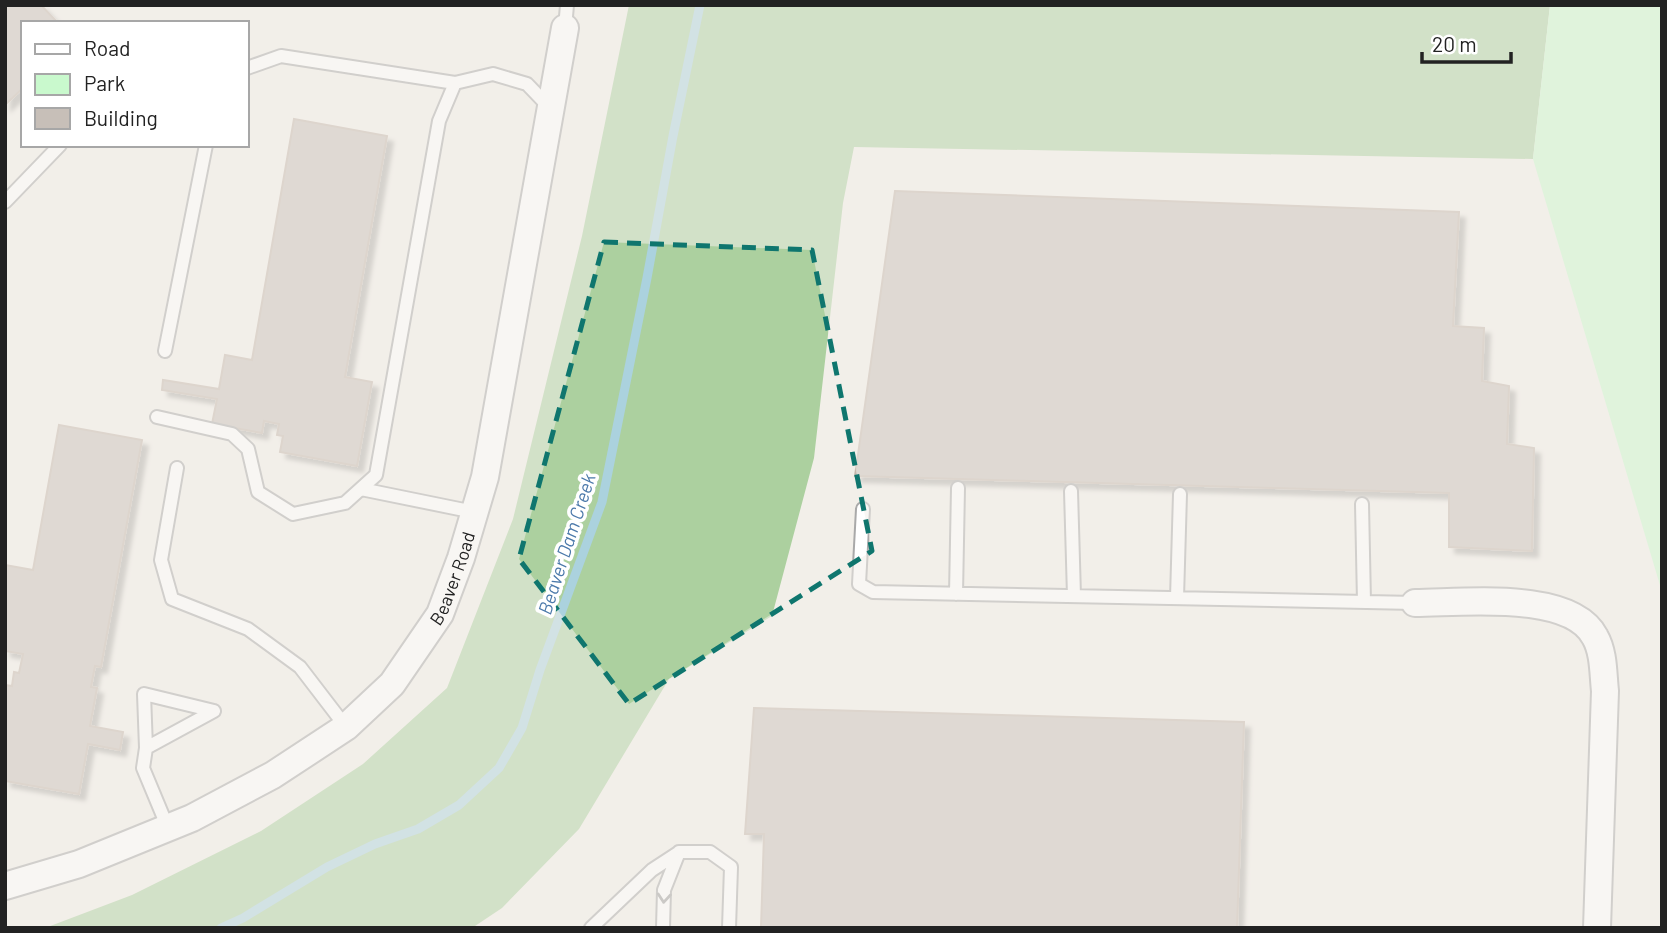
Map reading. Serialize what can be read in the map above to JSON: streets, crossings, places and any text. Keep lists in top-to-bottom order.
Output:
{
  "streets": {
    "street": ["Beaver Road"]
  },
  "water": ["Beaver Dam Creek"],
  "legend": ["Road", "Park", "Building"],
  "scale_bar": "20 m"
}
